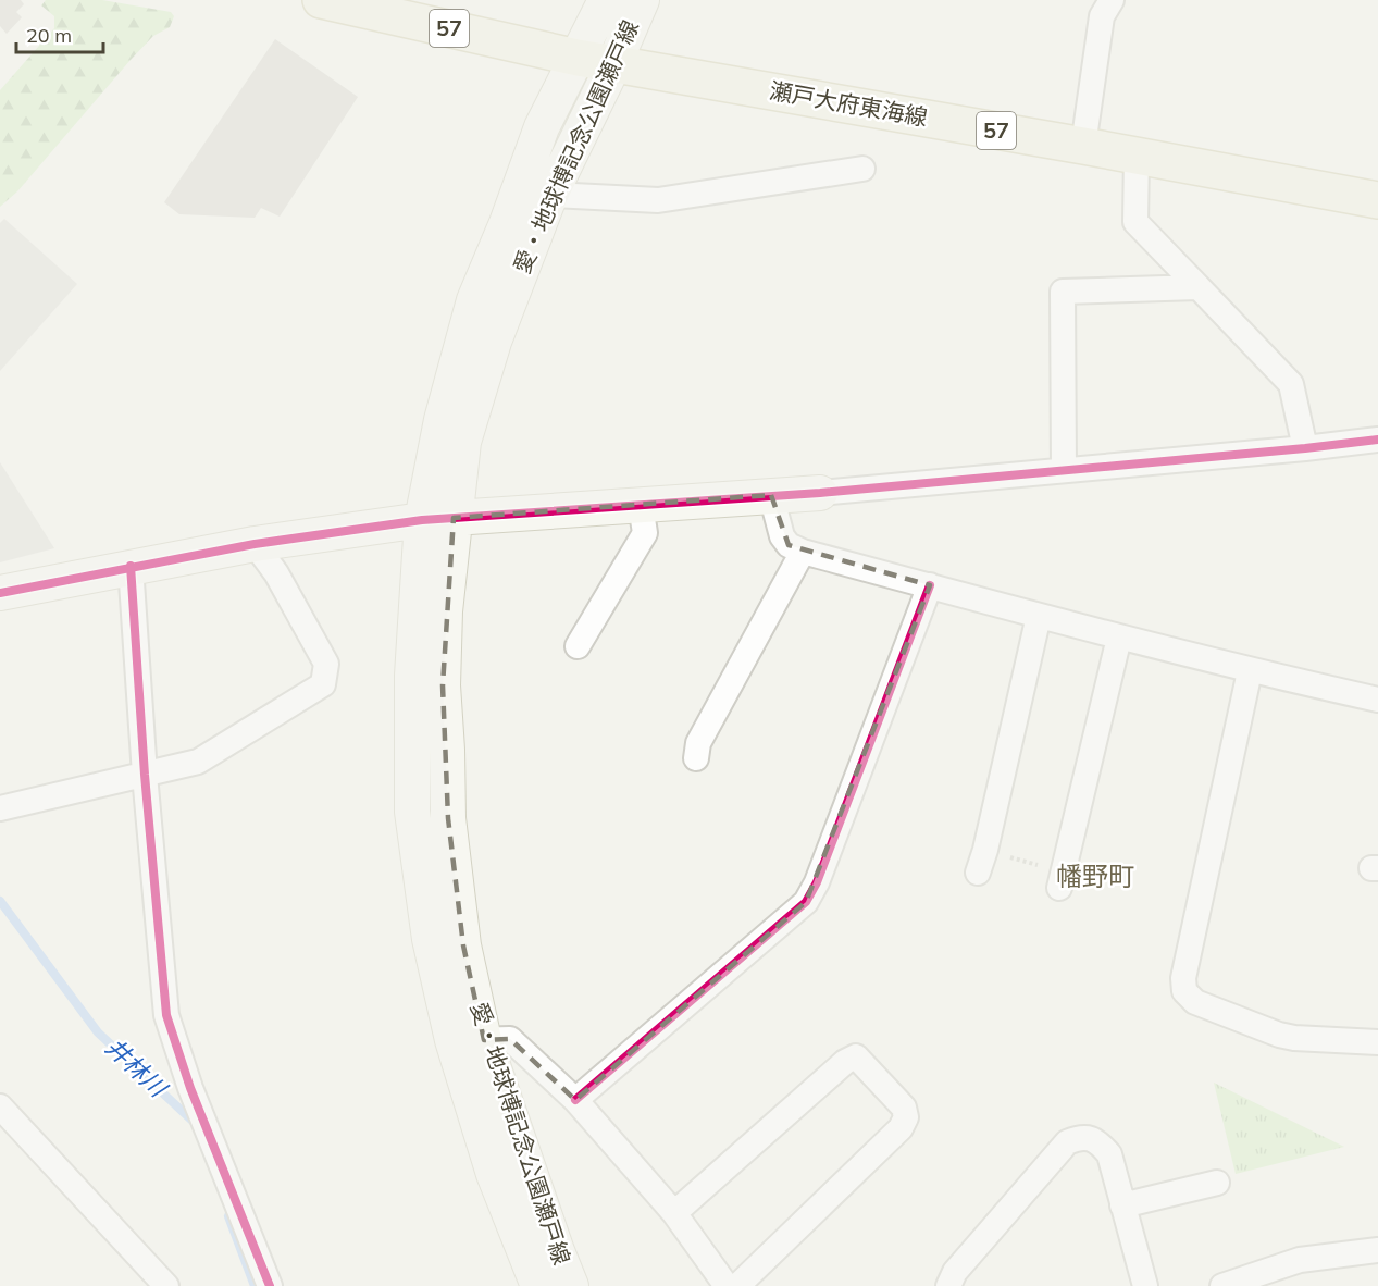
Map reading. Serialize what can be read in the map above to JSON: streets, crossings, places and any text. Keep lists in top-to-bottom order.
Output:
{
  "streets": {
    "main road": ["57", "瀬戸大府東海線", "愛・地球博記念公園瀬戸線"]
  },
  "crossings": [
    ["瀬戸大府東海線", "愛・地球博記念公園瀬戸線"]
  ],
  "districts": ["幡野町"],
  "water": ["井林川"],
  "scale_bar": "20 m"
}
